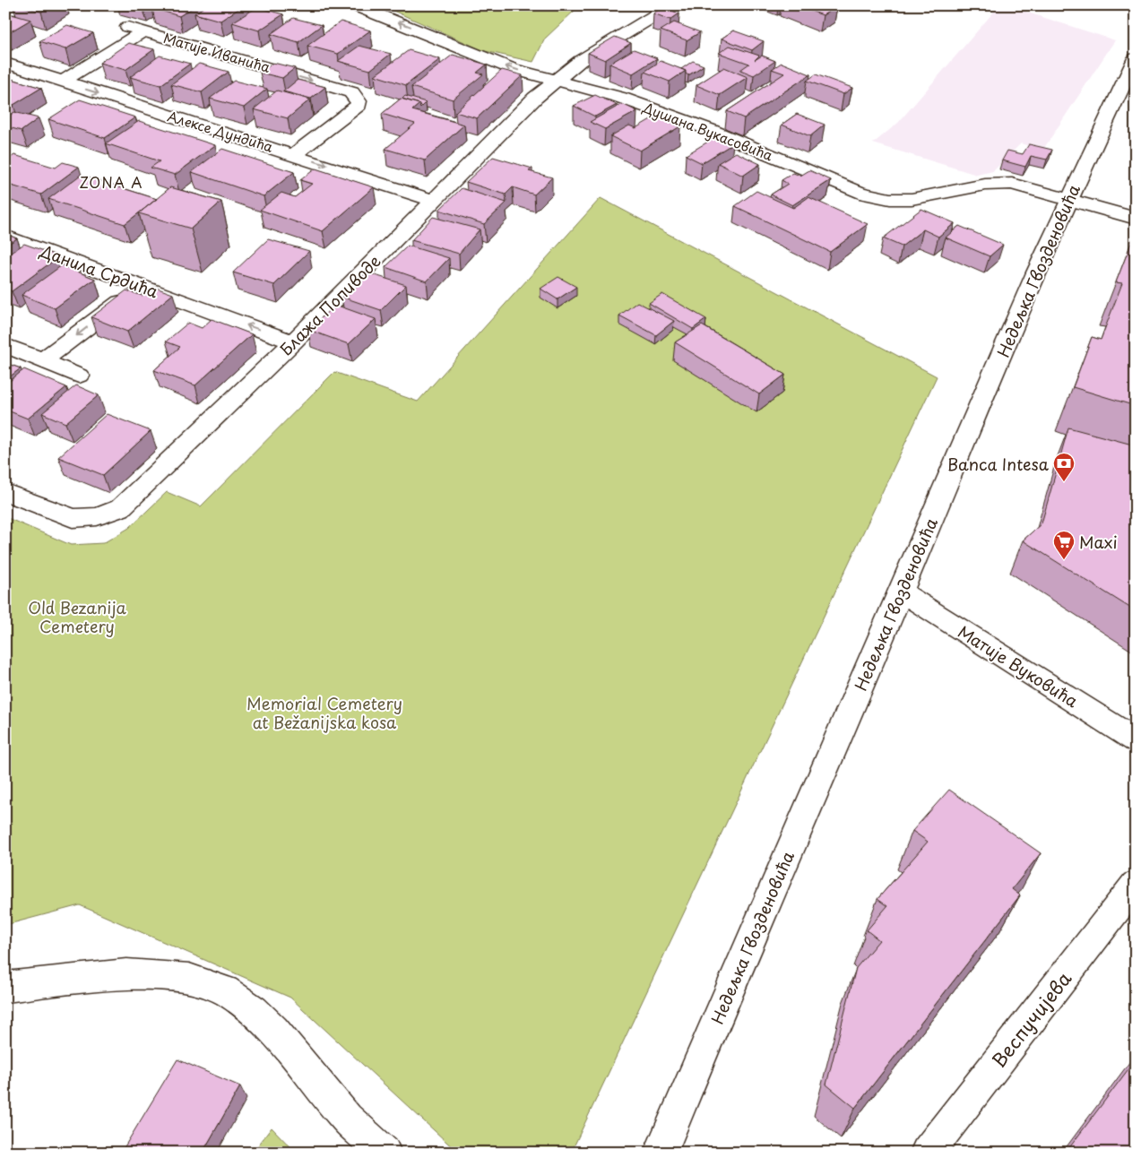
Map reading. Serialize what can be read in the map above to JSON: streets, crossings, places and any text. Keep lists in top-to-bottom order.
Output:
{
  "streets": {
    "street": [
      "Матије Иванића",
      "Алексе Дундића",
      "Душана Вукасовића",
      "Данила Срдића",
      "Недељка Гвозденовића",
      "Блажа Попиводе",
      "Матије Вуковића",
      "Веспучијева"
    ]
  },
  "crossings": [
    ["Матије Иванића", "Алексе Дундића"],
    ["Алексе Дундића", "Блажа Попиводе"],
    ["Душана Вукасовића", "Недељка Гвозденовића"],
    ["Душана Вукасовића", "Блажа Попиводе"],
    ["Данила Срдића", "Блажа Попиводе"],
    ["Недељка Гвозденовића", "Матије Вуковића"]
  ],
  "one_way": ["Алексе Дундића", "Данила Срдића"],
  "districts": ["ZONA A"],
  "parks": ["Old Bezanija Cemetery", "Memorial Cemetery at Bežanijska kosa"],
  "places": {
    "bank": ["Banca Intesa"],
    "supermarket": ["Maxi"]
  }
}
